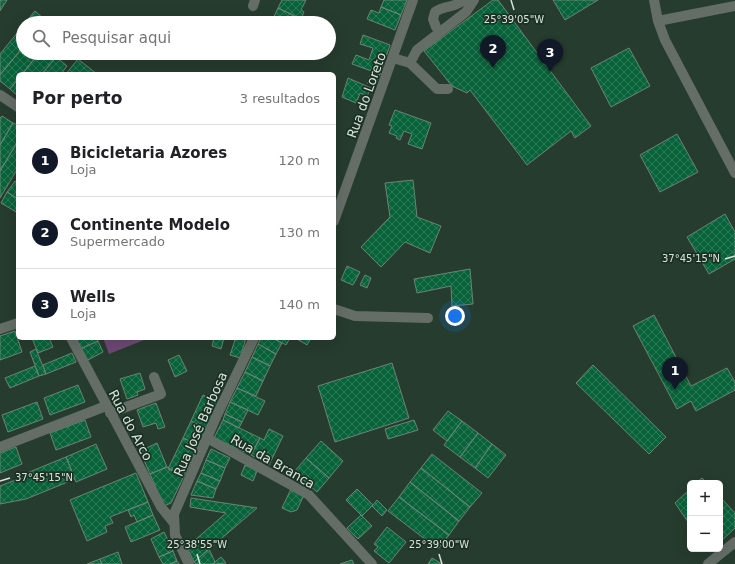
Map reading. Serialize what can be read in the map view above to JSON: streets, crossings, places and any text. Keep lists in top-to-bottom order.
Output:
{
  "streets": {
    "street": [
      "Rua do Loreto",
      "Rua José Barbosa",
      "Rua do Arco",
      "Rua da Branca"
    ]
  },
  "crossings": [
    ["Rua José Barbosa", "Rua do Arco"],
    ["Rua José Barbosa", "Rua da Branca"]
  ],
  "page": {
    "search": "Pesquisar aqui",
    "pins": ["2", "3", "1"],
    "heading": ["Por perto", "3 resultados"],
    "list": [
      {
        "mark": "1",
        "name": "Bicicletaria Azores",
        "note": "Loja",
        "value": "120 m"
      },
      {
        "mark": "2",
        "name": "Continente Modelo",
        "note": "Supermercado",
        "value": "130 m"
      },
      {
        "mark": "3",
        "name": "Wells",
        "note": "Loja",
        "value": "140 m"
      }
    ],
    "map_buttons": ["+", "−"]
  },
  "coordinates": [
    "25°39'05\"W",
    "37°45'15\"N",
    "25°38'55\"W",
    "25°39'00\"W"
  ]
}
